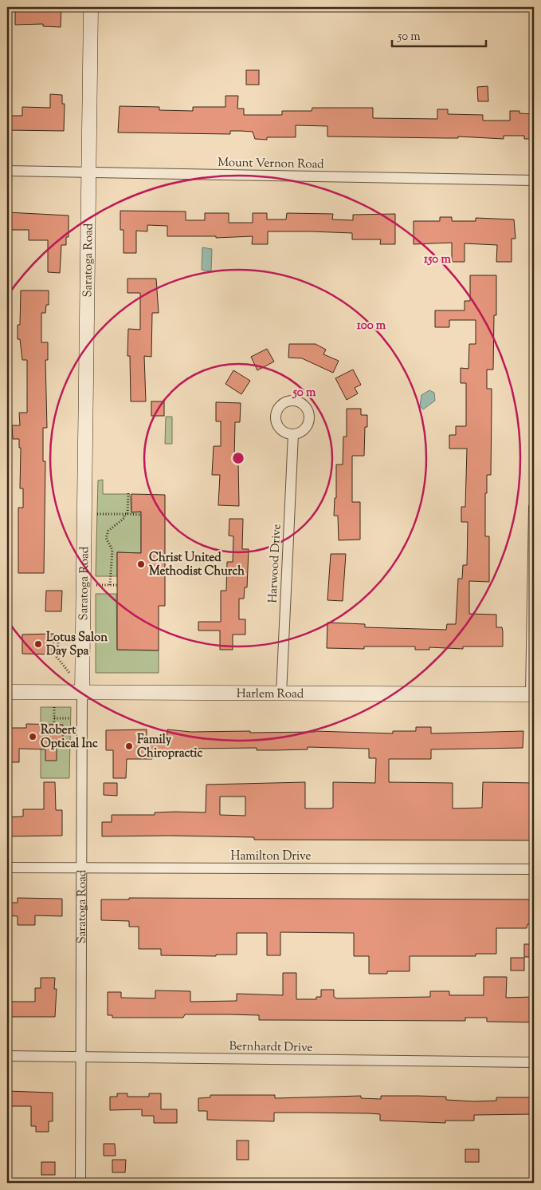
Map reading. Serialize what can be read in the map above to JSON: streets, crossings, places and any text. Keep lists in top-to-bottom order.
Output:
{
  "streets": {
    "street": [
      "Mount Vernon Road",
      "Saratoga Road",
      "Harwood Drive",
      "Harlem Road",
      "Hamilton Drive",
      "Bernhardt Drive"
    ]
  },
  "crossings": [
    ["Mount Vernon Road", "Saratoga Road"],
    ["Saratoga Road", "Harlem Road"],
    ["Saratoga Road", "Hamilton Drive"],
    ["Saratoga Road", "Bernhardt Drive"],
    ["Harwood Drive", "Harlem Road"]
  ],
  "places": [
    "Christ United Methodist Church",
    "Lotus Salon Day Spa",
    "Robert Optical Inc",
    "Family Chiropractic"
  ],
  "scale_bar": "50 m",
  "rings": ["150 m", "100 m", "50 m"]
}
